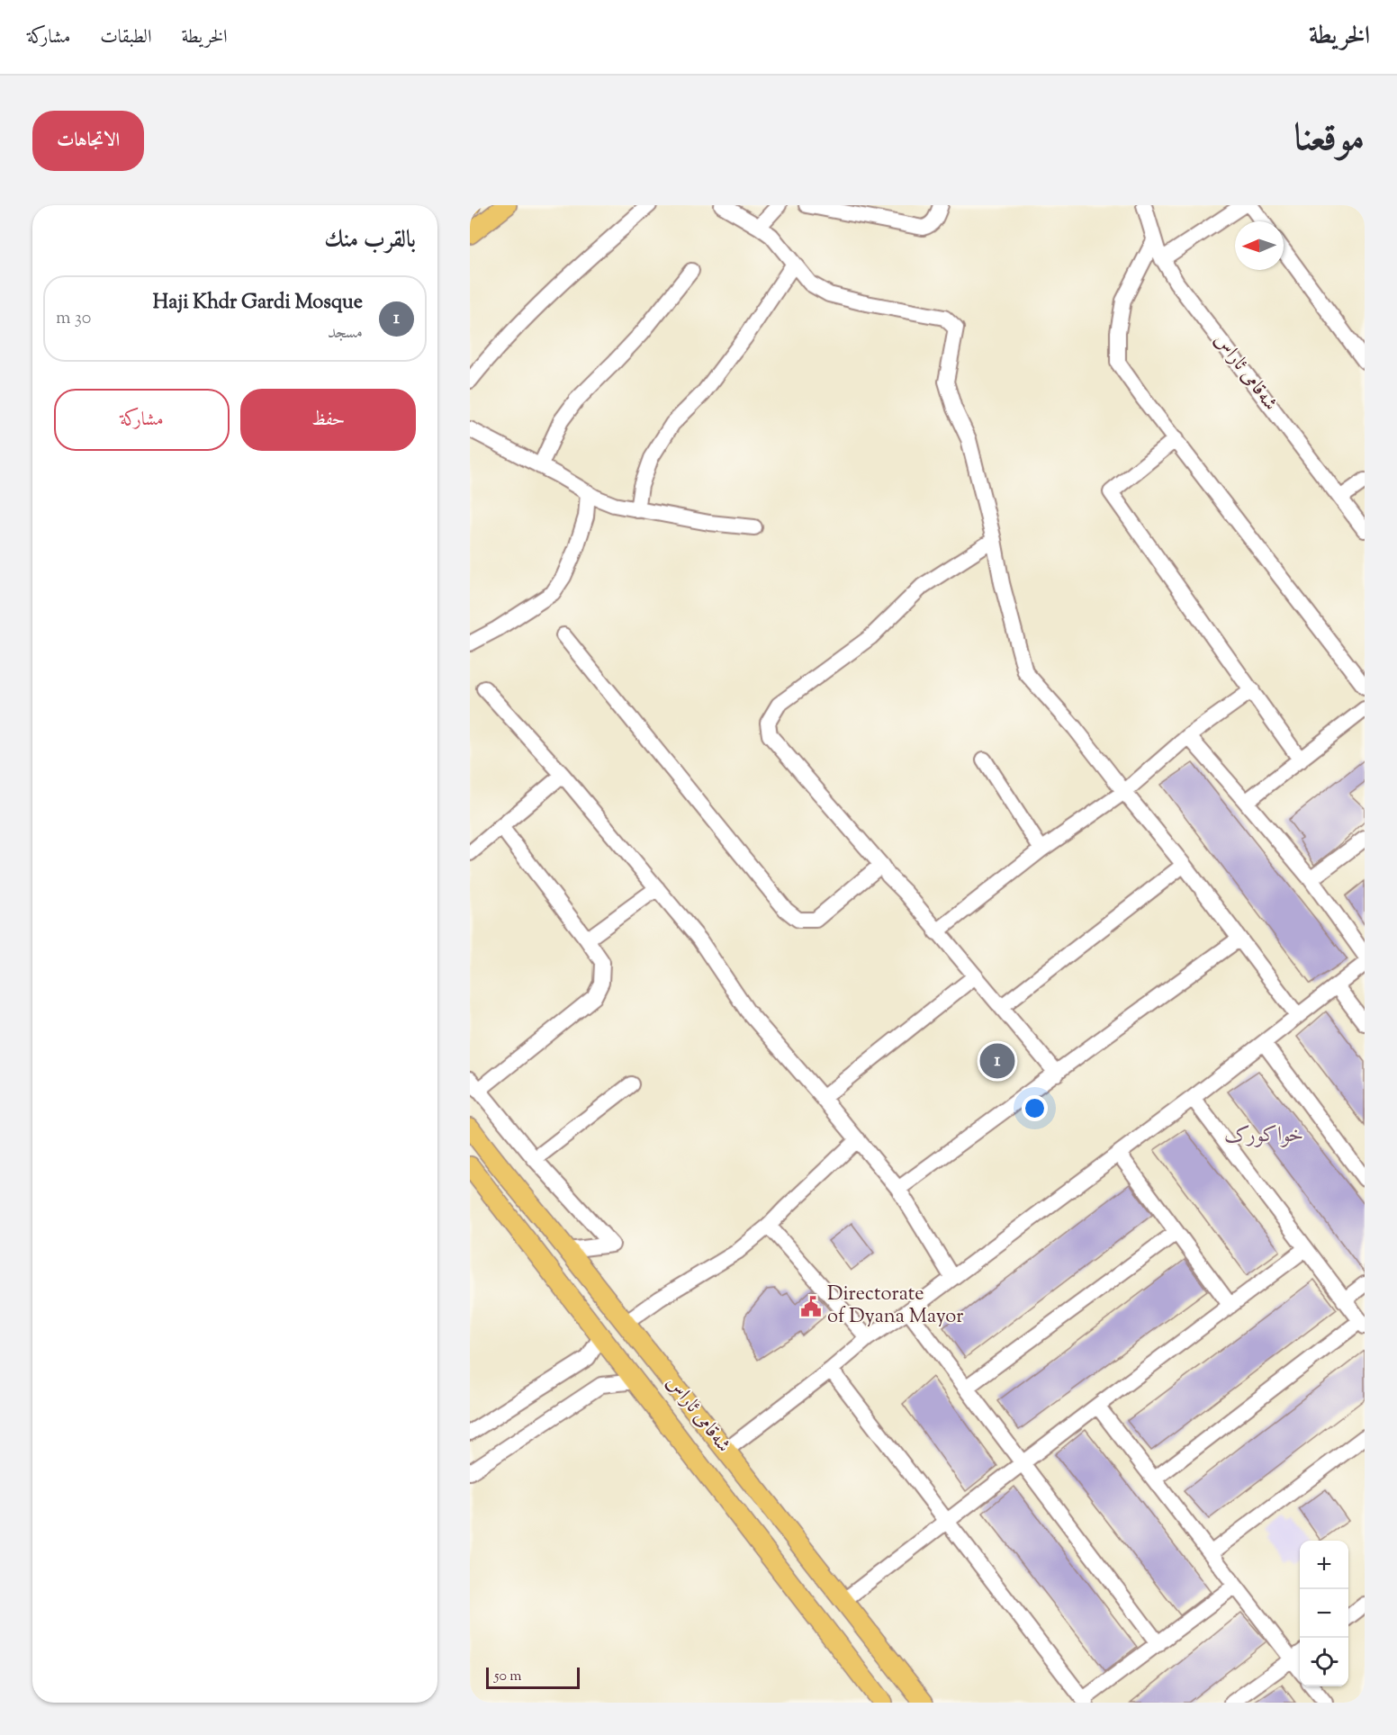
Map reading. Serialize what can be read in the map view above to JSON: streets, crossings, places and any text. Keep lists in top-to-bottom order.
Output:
{
  "streets": {
    "main road": ["شەقامی ئاراس"]
  },
  "districts": ["خواکورک"],
  "places": {
    "public building": ["Directorate of Dyana Mayor"]
  },
  "scale_bar": "50 m",
  "north": "left",
  "page": {
    "header": "الخريطة",
    "nav": ["الخريطة", "الطبقات", "مشاركة"],
    "title": "موقعنا",
    "buttons": [
      "الاتجاهات",
      ["حفظ", "مشاركة"]
    ],
    "heading": "بالقرب منك",
    "list": [
      {
        "mark": "1",
        "name": "Haji Khdr Gardi Mosque",
        "note": "مسجد",
        "value": "30 m"
      }
    ],
    "pins": "1",
    "map_buttons": ["+", "−"],
    "scale": "50 m"
  }
}
